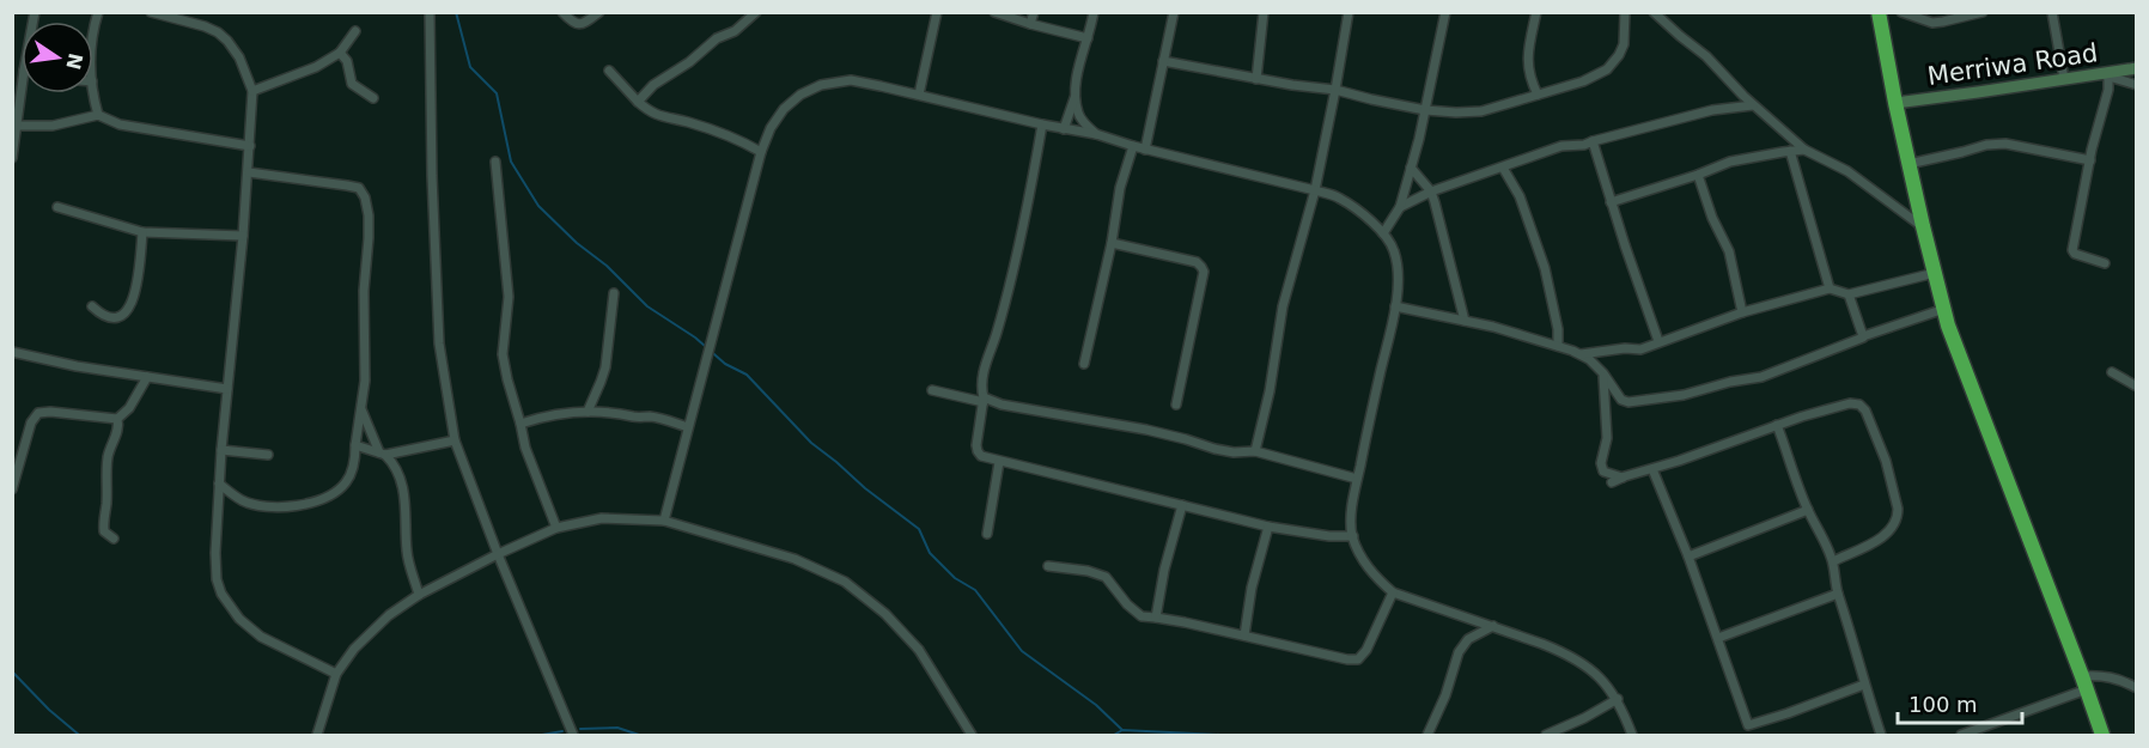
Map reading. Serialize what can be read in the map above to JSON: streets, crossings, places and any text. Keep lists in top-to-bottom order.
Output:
{
  "streets": {
    "street": ["Merriwa Road"]
  },
  "scale_bar": "100 m",
  "north": "right"
}
